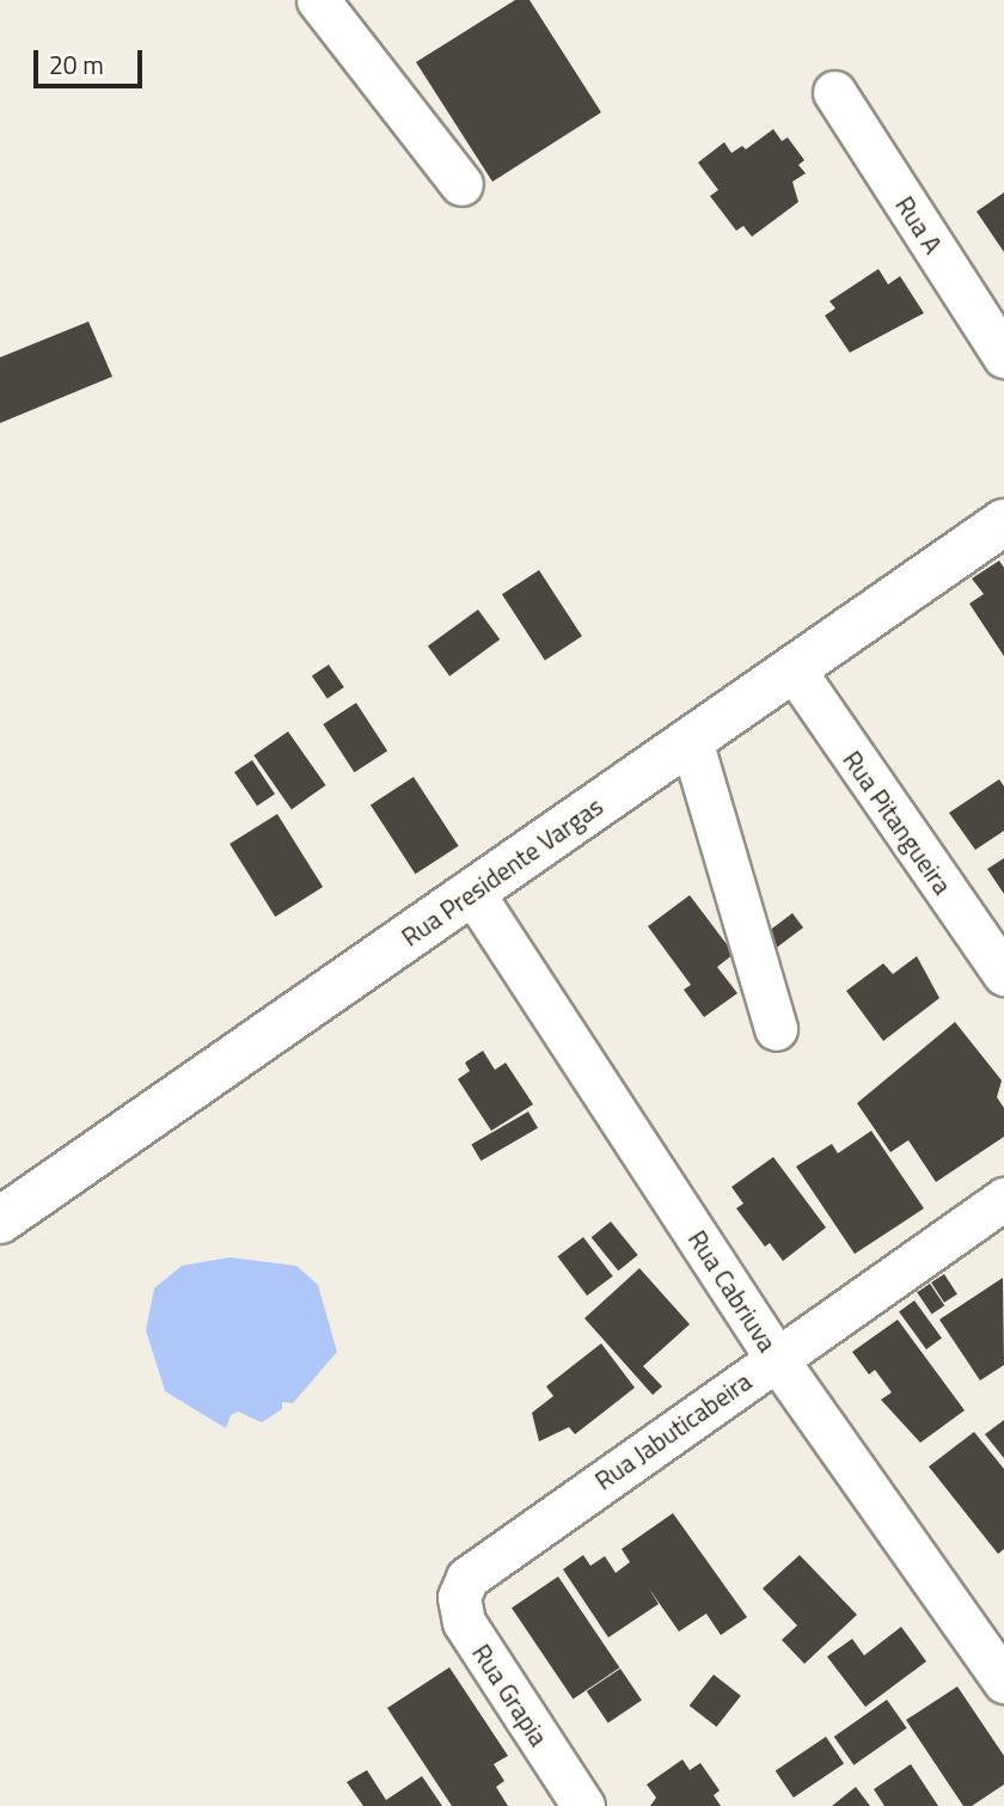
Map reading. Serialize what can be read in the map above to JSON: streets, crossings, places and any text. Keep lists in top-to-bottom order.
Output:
{
  "streets": {
    "main road": ["Rua Presidente Vargas"],
    "street": [
      "Rua A",
      "Rua Pitangueira",
      "Rua Cabriuva",
      "Rua Jabuticabeira",
      "Rua Grapia"
    ]
  },
  "crossings": [
    ["Rua Pitangueira", "Rua Presidente Vargas"],
    ["Rua Presidente Vargas", "Rua Cabriuva"],
    ["Rua Cabriuva", "Rua Jabuticabeira"],
    ["Rua Jabuticabeira", "Rua Grapia"]
  ],
  "scale_bar": "20 m"
}
